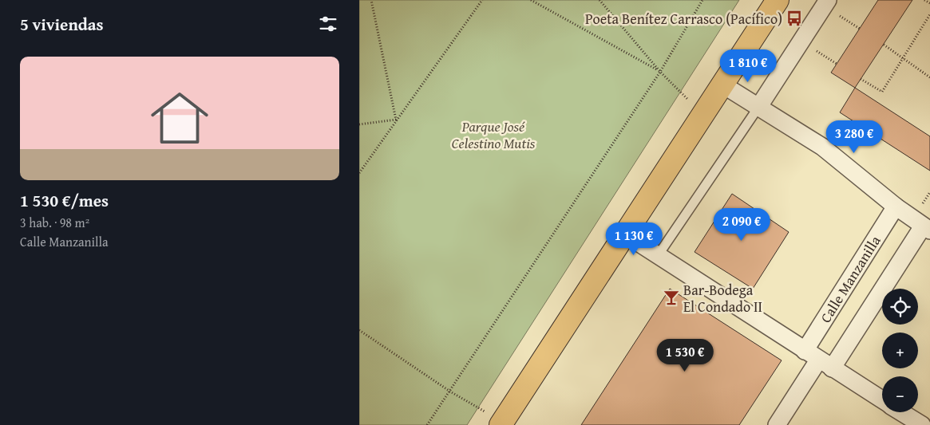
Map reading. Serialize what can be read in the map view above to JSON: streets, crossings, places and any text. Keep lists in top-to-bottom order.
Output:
{
  "streets": {
    "street": ["Calle Manzanilla"]
  },
  "parks": ["Parque José Celestino Mutis"],
  "places": {
    "bus stop": ["Poeta Benítez Carrasco (Pacífico)"],
    "bar": ["Bar-Bodega El Condado II"]
  },
  "page": {
    "heading": "5 viviendas",
    "list": [
      {
        "name": "1 530 €/mes",
        "note": "3 hab. · 98 m² · Calle Manzanilla"
      }
    ],
    "price": [
      "1 810 €",
      "3 280 €",
      "2 090 €",
      "1 130 €",
      "1 530 €"
    ],
    "map_buttons": ["+", "−"]
  }
}
